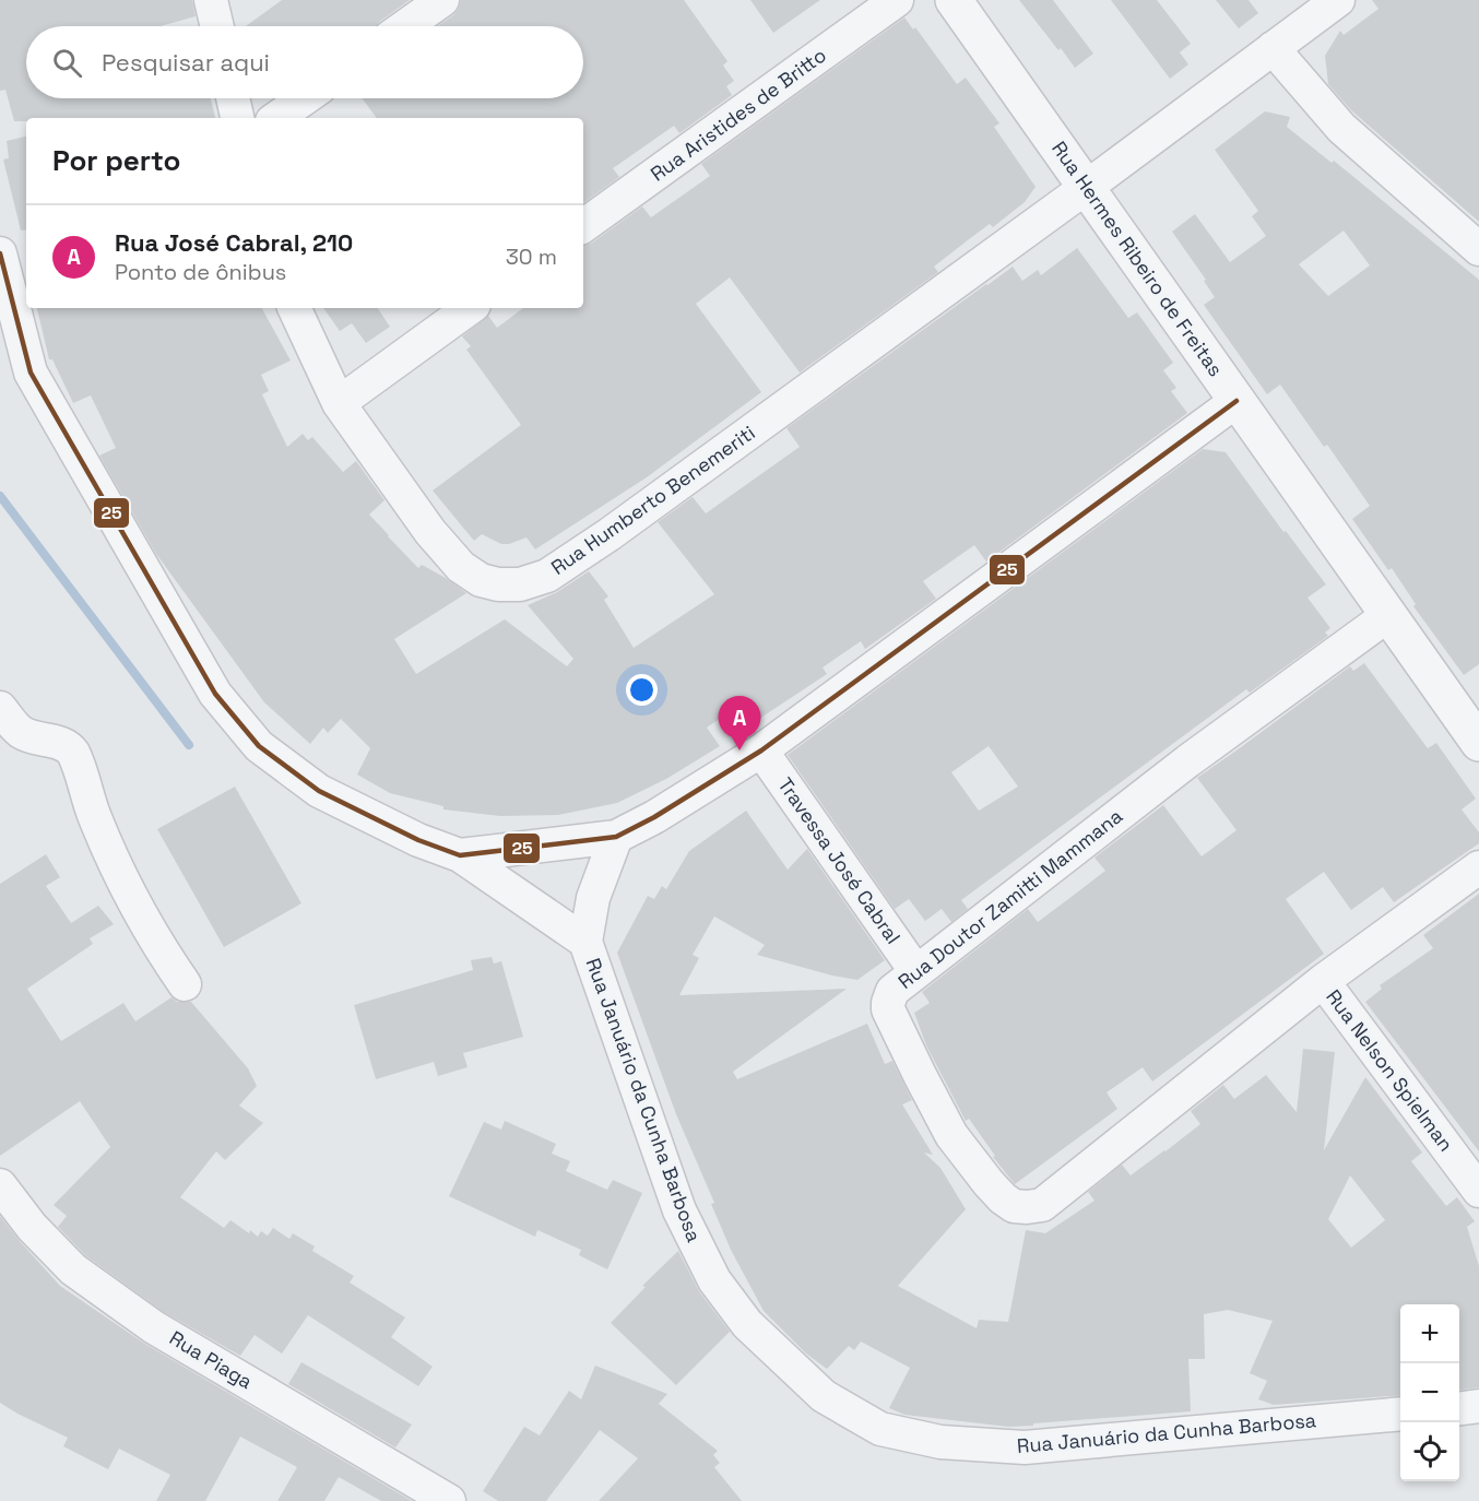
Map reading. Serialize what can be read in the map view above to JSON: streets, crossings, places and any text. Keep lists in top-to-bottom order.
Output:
{
  "streets": {
    "street": [
      "Rua Aristides de Britto",
      "Rua Hermes Ribeiro de Freitas",
      "Rua Humberto Benemeriti",
      "Travessa José Cabral",
      "Rua Doutor Zamitti Mammana",
      "Rua Nelson Spielman",
      "Rua Januário da Cunha Barbosa",
      "Rua Piaga"
    ]
  },
  "crossings": [
    ["Rua Hermes Ribeiro de Freitas", "Rua Humberto Benemeriti"],
    ["Rua Hermes Ribeiro de Freitas", "Rua Doutor Zamitti Mammana"],
    ["Travessa José Cabral", "Rua Doutor Zamitti Mammana"],
    ["Rua Doutor Zamitti Mammana", "Rua Nelson Spielman"]
  ],
  "lines": ["transit line 25"],
  "page": {
    "search": "Pesquisar aqui",
    "heading": "Por perto",
    "list": [
      {
        "mark": "A",
        "name": "Rua José Cabral, 210",
        "note": "Ponto de ônibus",
        "value": "30 m"
      }
    ],
    "pins": "A",
    "map_buttons": ["+", "−"]
  }
}
